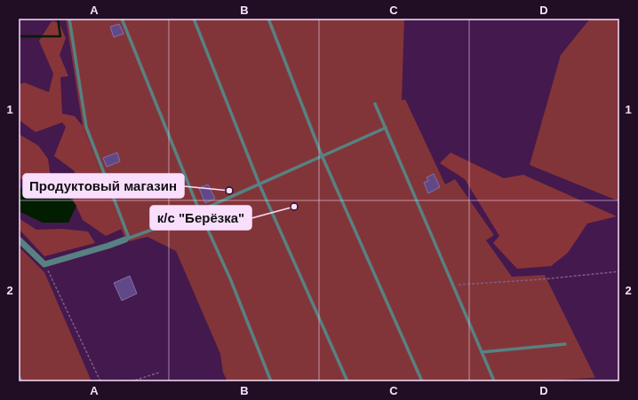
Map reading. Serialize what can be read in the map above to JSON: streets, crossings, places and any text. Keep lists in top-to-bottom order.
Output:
{
  "places": ["Продуктовый магазин", "к/с \"Берёзка\""],
  "grid": {
    "columns": [
      "A",
      "B",
      "C",
      "D"
    ],
    "rows": ["1", "2"]
  }
}
